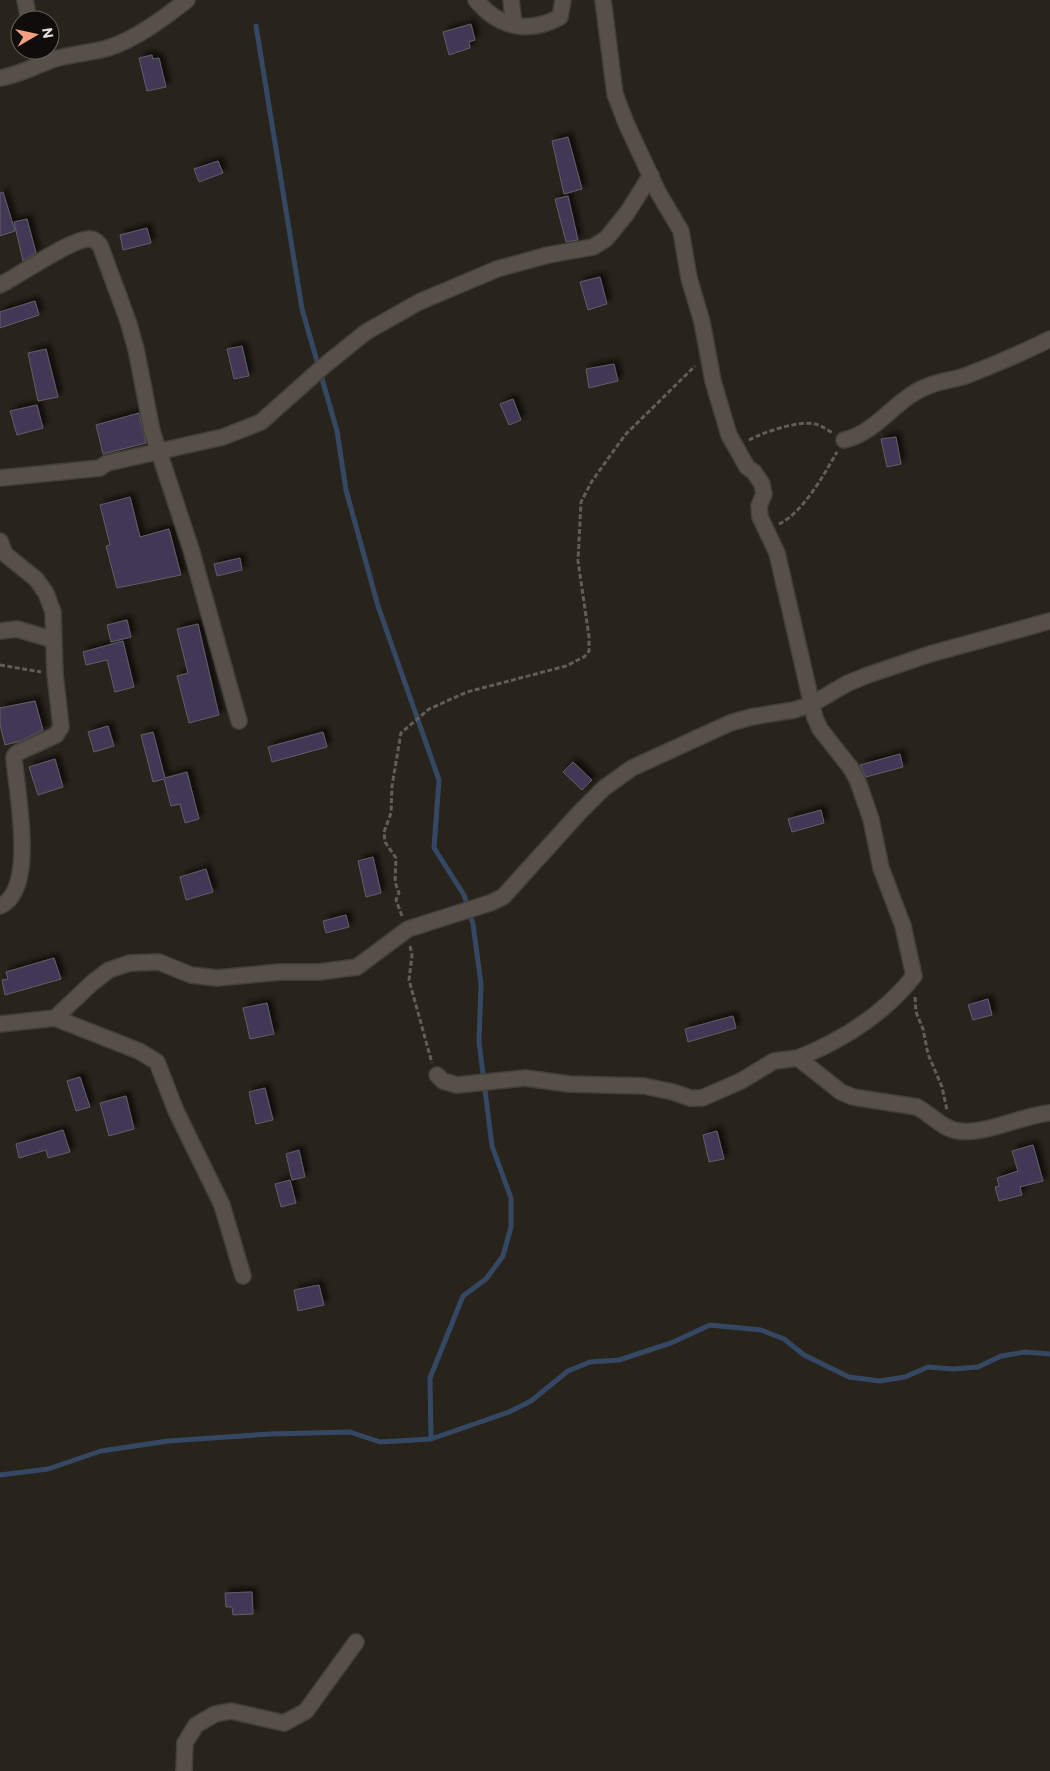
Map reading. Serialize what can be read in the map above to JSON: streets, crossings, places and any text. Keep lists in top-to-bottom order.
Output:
{
  "north": "right"
}
